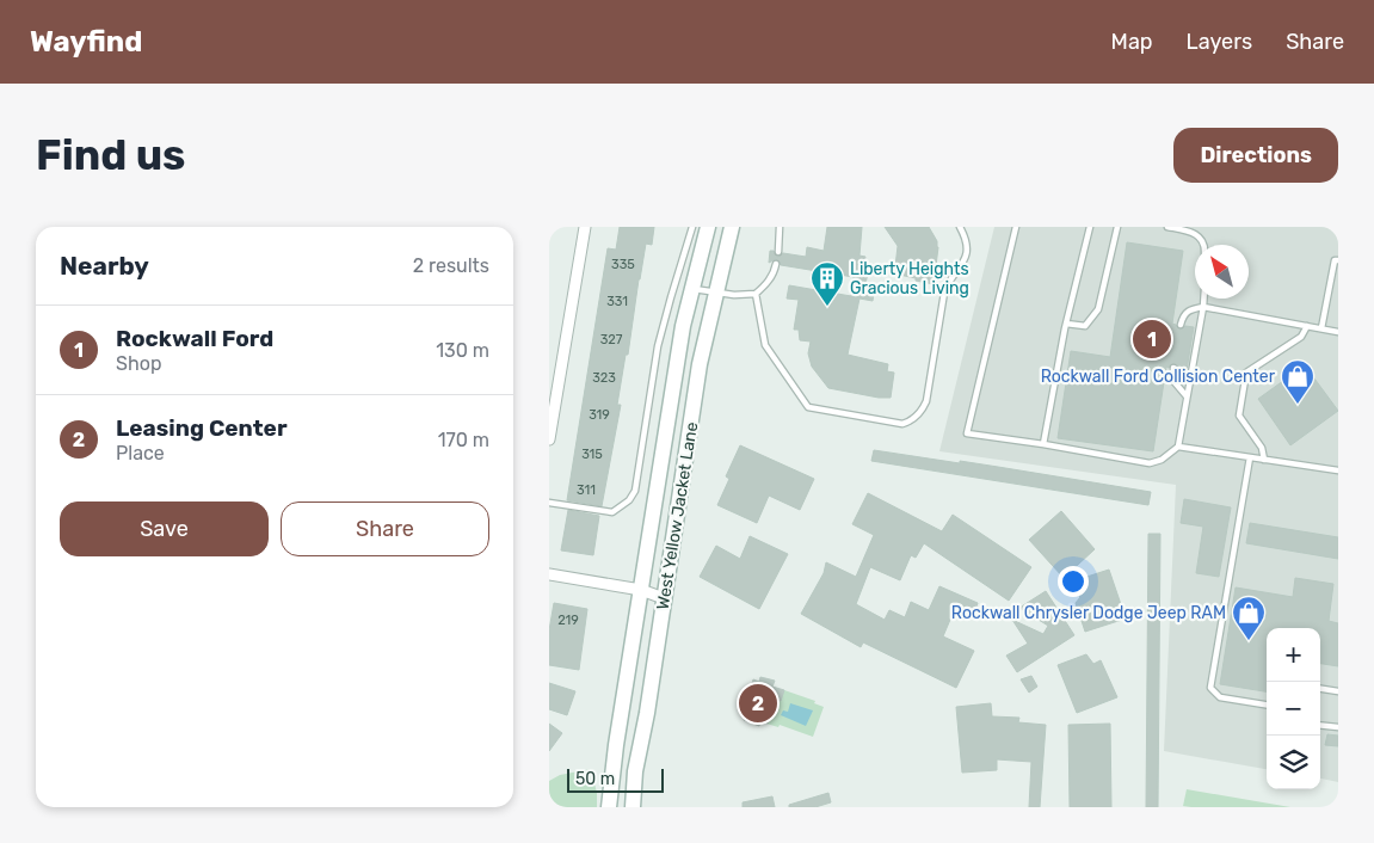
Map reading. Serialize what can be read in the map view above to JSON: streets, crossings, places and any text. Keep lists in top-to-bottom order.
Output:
{
  "streets": {
    "street": ["West Yellow Jacket Lane"]
  },
  "places": {
    "building": ["Liberty Heights Gracious Living"],
    "shop": ["Rockwall Ford Collision Center", "Rockwall Chrysler Dodge Jeep RAM"]
  },
  "house_numbers": [
    "335",
    "331",
    "327",
    "323",
    "319",
    "315",
    "311",
    "219"
  ],
  "scale_bar": "50 m",
  "north": "top left",
  "page": {
    "header": "Wayfind",
    "nav": ["Map", "Layers", "Share"],
    "buttons": [
      "Directions",
      ["Save", "Share"]
    ],
    "title": "Find us",
    "heading": ["Nearby", "2 results"],
    "list": [
      {
        "mark": "1",
        "name": "Rockwall Ford",
        "note": "Shop",
        "value": "130 m"
      },
      {
        "mark": "2",
        "name": "Leasing Center",
        "note": "Place",
        "value": "170 m"
      }
    ],
    "pins": ["1", "2"],
    "map_buttons": ["+", "−"],
    "scale": "50 m"
  }
}
